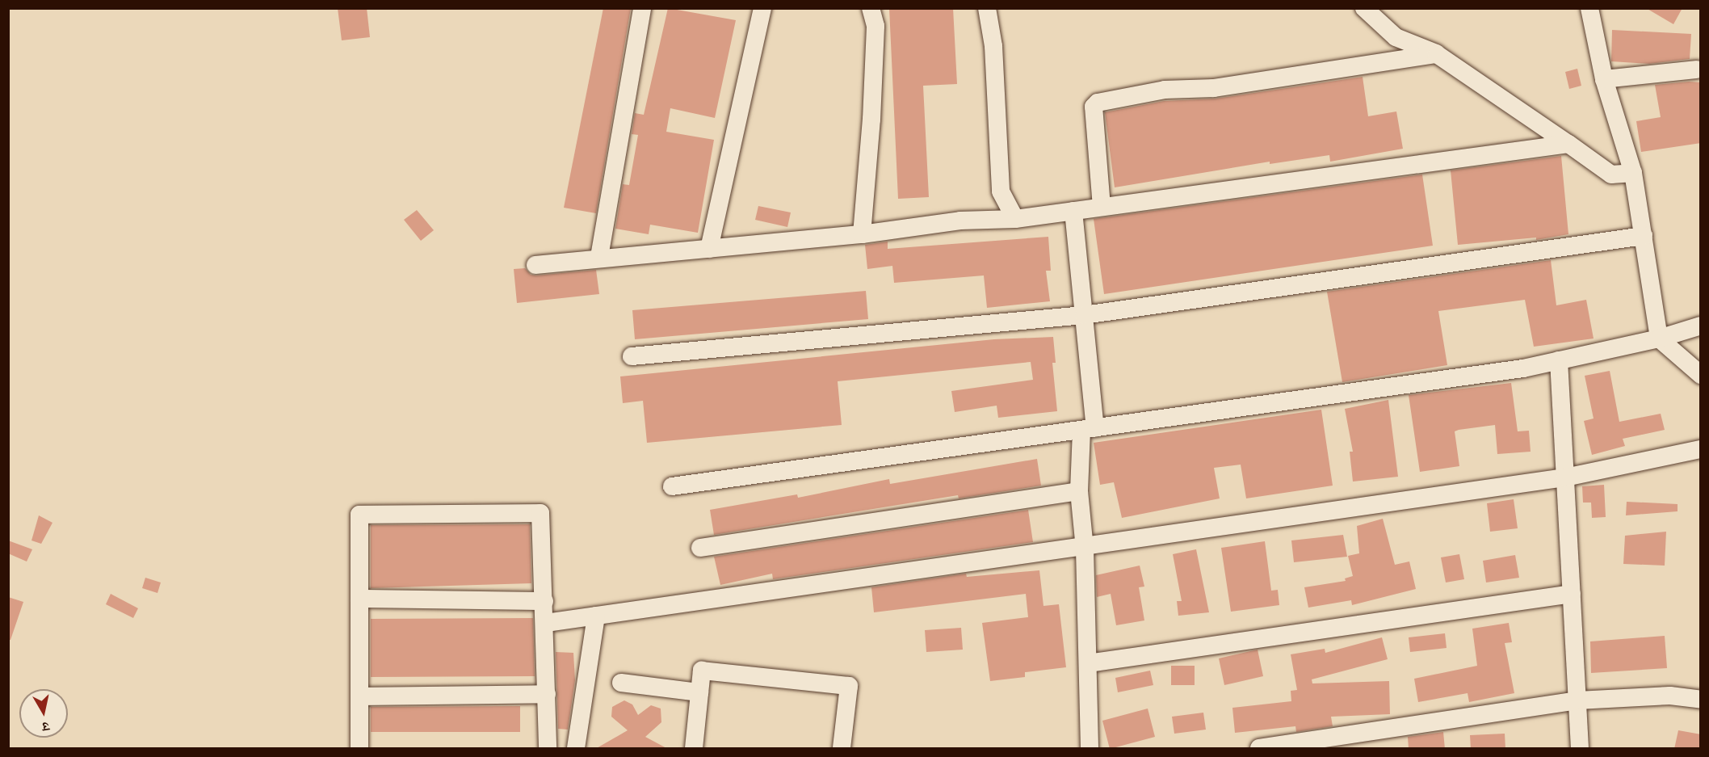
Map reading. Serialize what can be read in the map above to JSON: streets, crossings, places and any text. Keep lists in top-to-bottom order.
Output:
{
  "north": "bottom"
}
